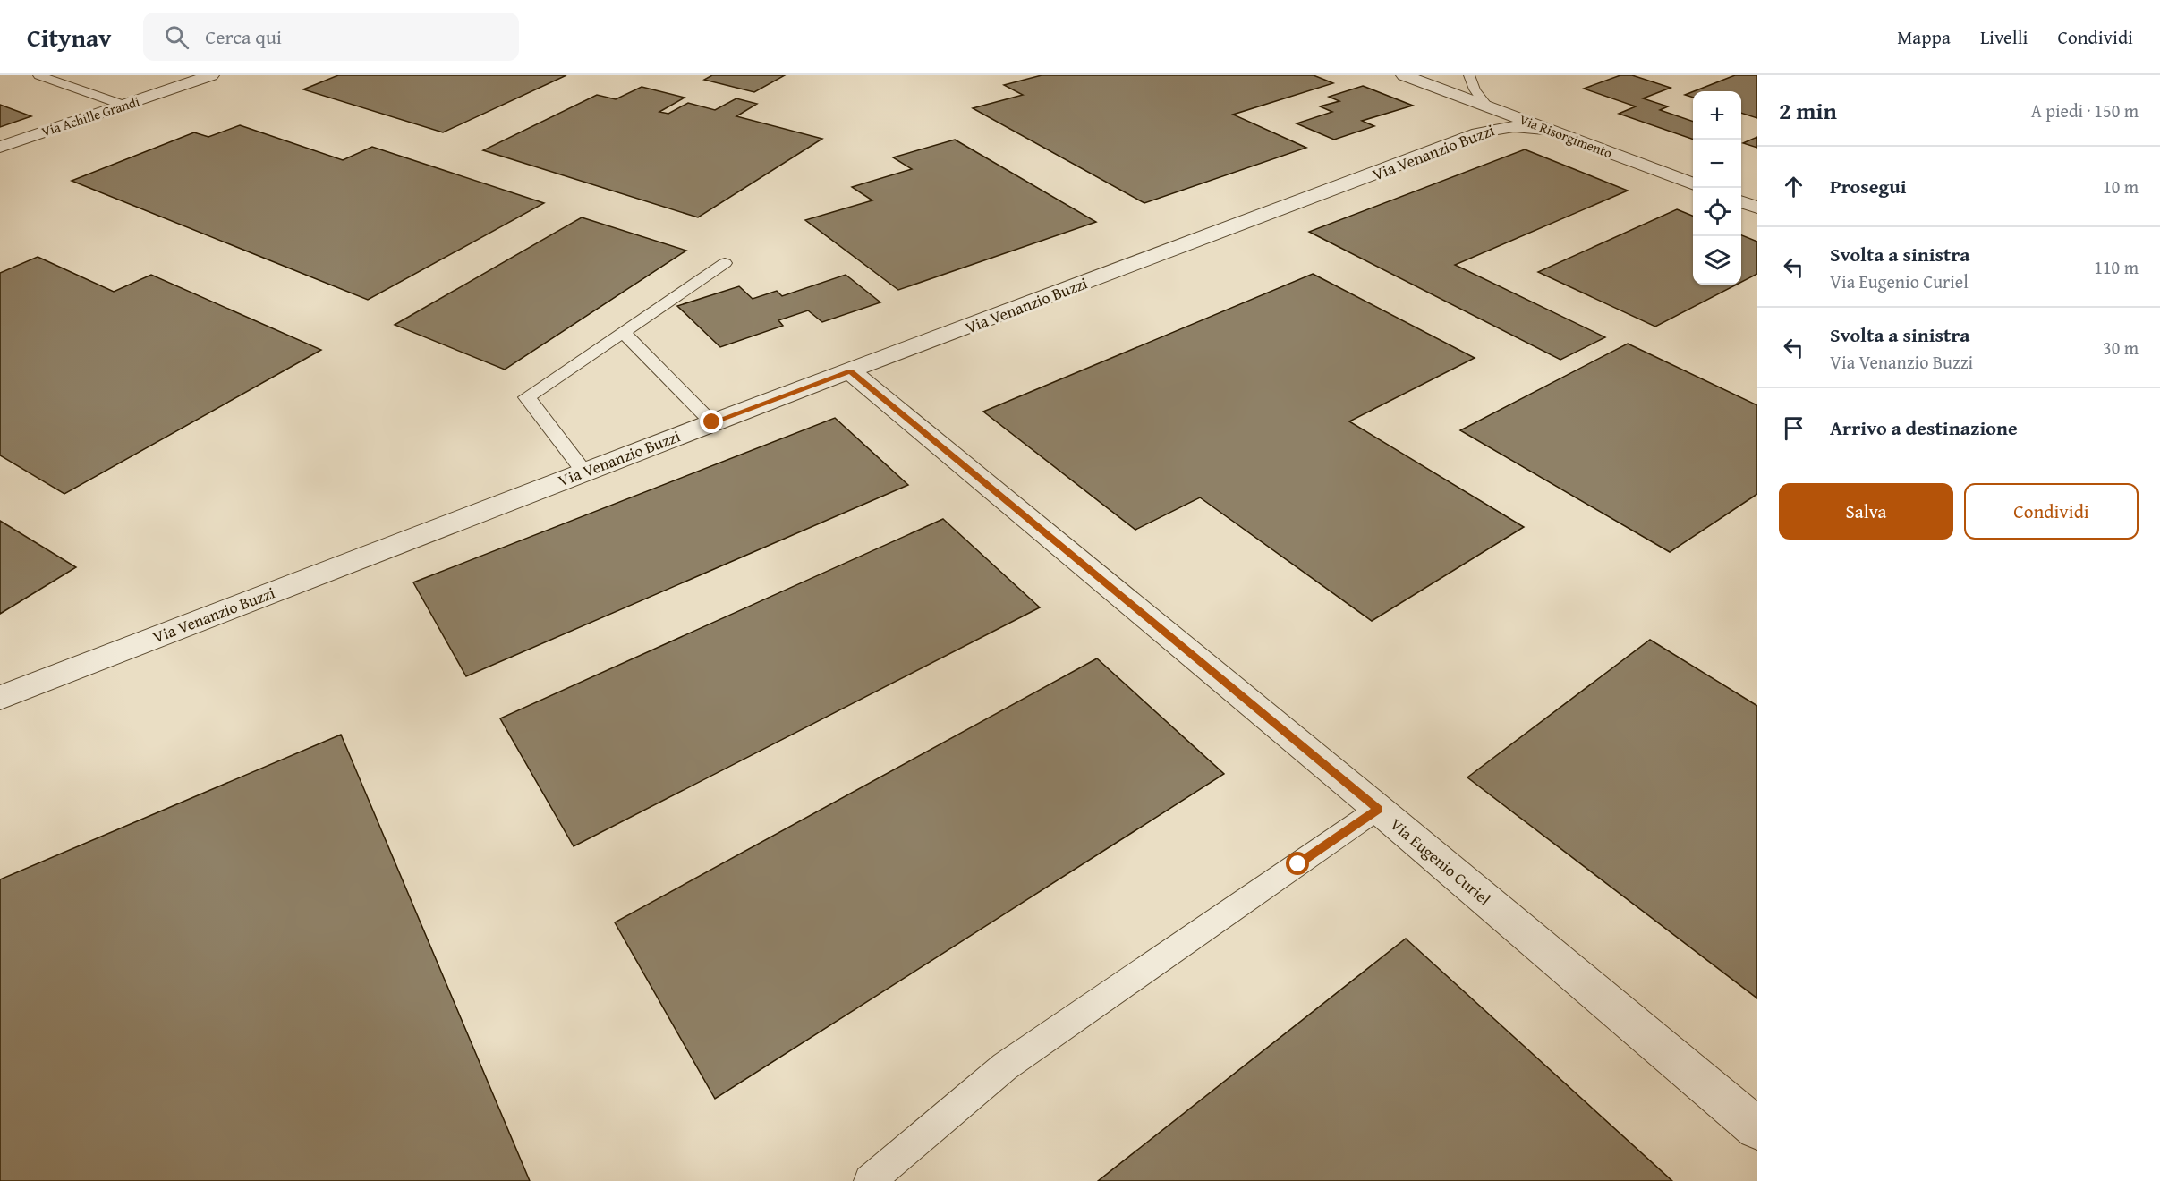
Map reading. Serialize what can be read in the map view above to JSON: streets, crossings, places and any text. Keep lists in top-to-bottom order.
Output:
{
  "streets": {
    "street": [
      "Via Achille Grandi",
      "Via Risorgimento",
      "Via Venanzio Buzzi",
      "Via Eugenio Curiel"
    ]
  },
  "crossings": [
    ["Via Risorgimento", "Via Venanzio Buzzi"],
    ["Via Venanzio Buzzi", "Via Eugenio Curiel"]
  ],
  "page": {
    "header": "Citynav",
    "search": "Cerca qui",
    "nav": ["Mappa", "Livelli", "Condividi"],
    "heading": ["2 min", "A piedi · 150 m"],
    "map_buttons": ["+", "−"],
    "list": [
      ["Prosegui", "10 m"],
      ["Svolta a sinistra", "Via Eugenio Curiel", "110 m"],
      ["Svolta a sinistra", "Via Venanzio Buzzi", "30 m"],
      "Arrivo a destinazione"
    ],
    "buttons": ["Salva", "Condividi"]
  }
}
